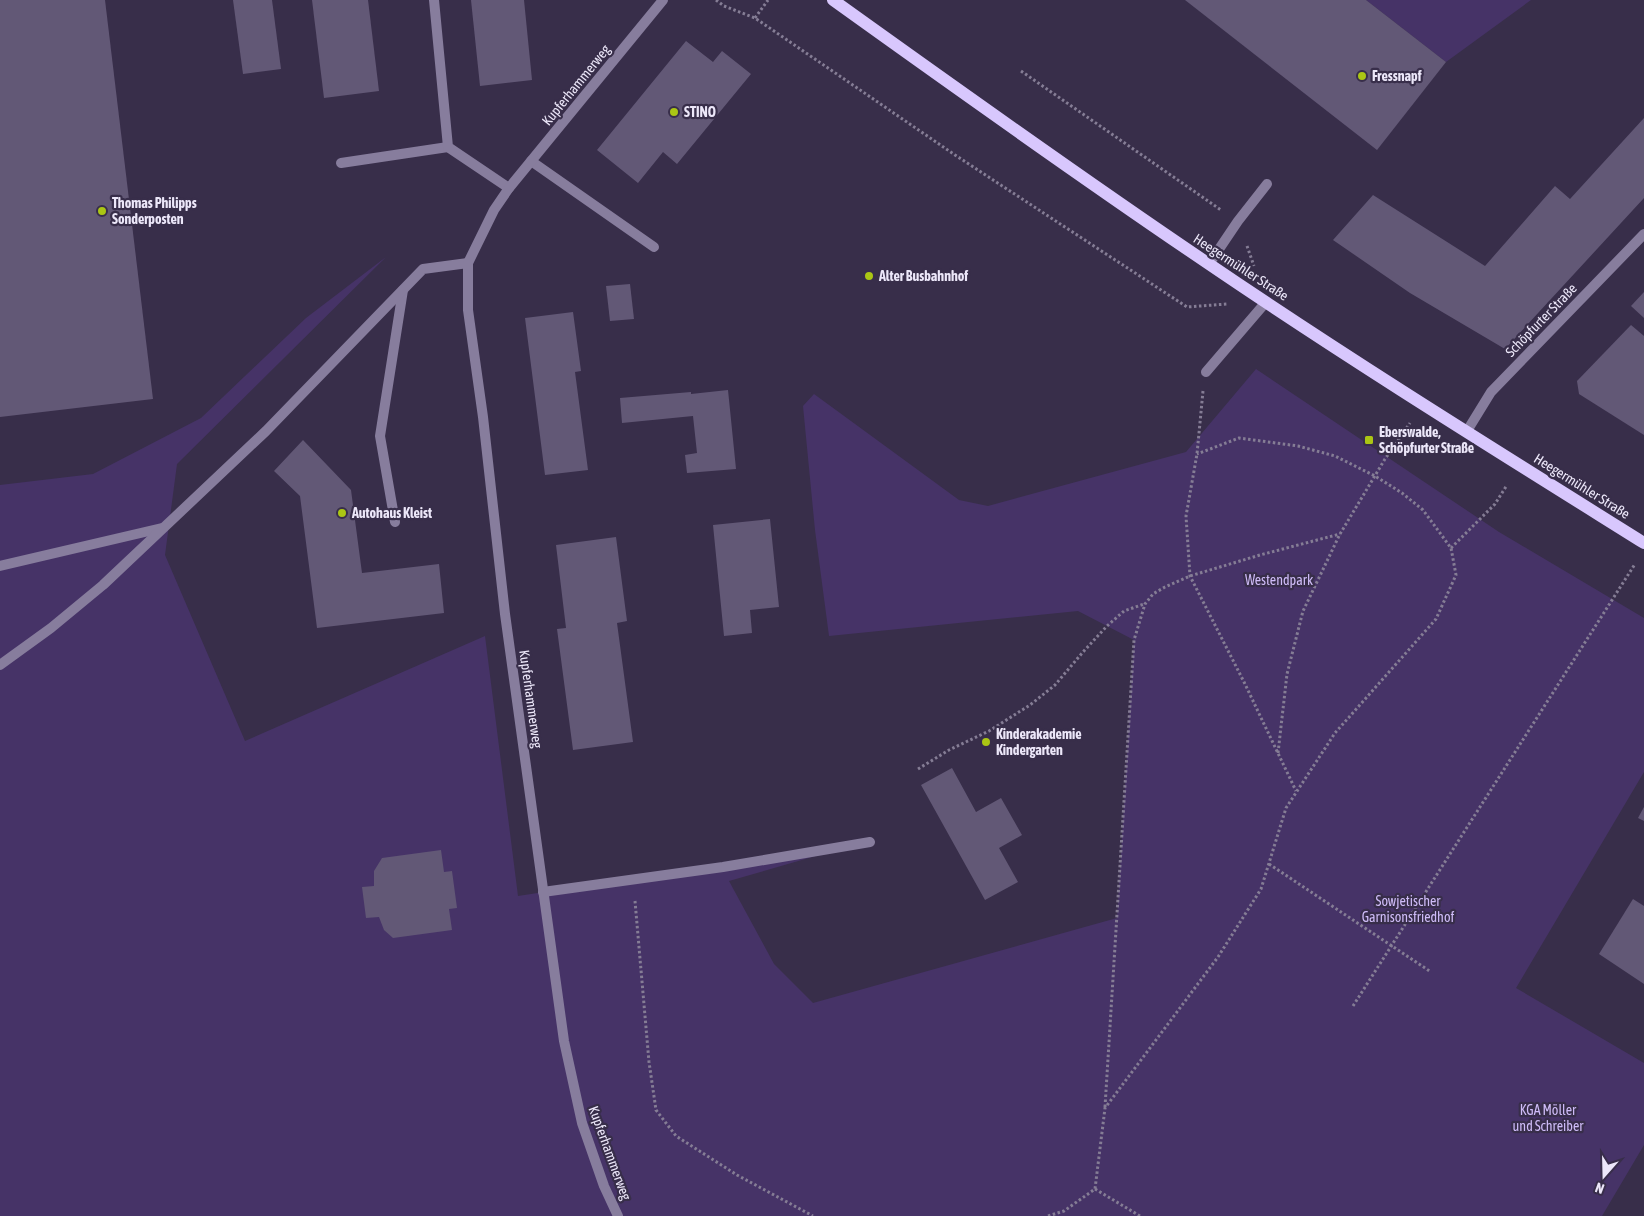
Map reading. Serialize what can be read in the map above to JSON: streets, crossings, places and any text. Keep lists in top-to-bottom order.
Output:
{
  "streets": {
    "main road": ["Heegermühler Straße"],
    "street": ["Kupferhammerweg", "Schöpfurter Straße"]
  },
  "crossings": [
    ["Heegermühler Straße", "Schöpfurter Straße"]
  ],
  "parks": ["Westendpark", "Sowjetischer Garnisonsfriedhof", "KGA Möller und Schreiber"],
  "places": {
    "other": [
      "Fressnapf",
      "STINO",
      "Thomas Philipps Sonderposten",
      "Alter Busbahnhof",
      "Autohaus Kleist",
      "Kinderakademie Kindergarten"
    ],
    "transit": ["Eberswalde, Schöpfurter Straße"]
  },
  "north": "bottom"
}
